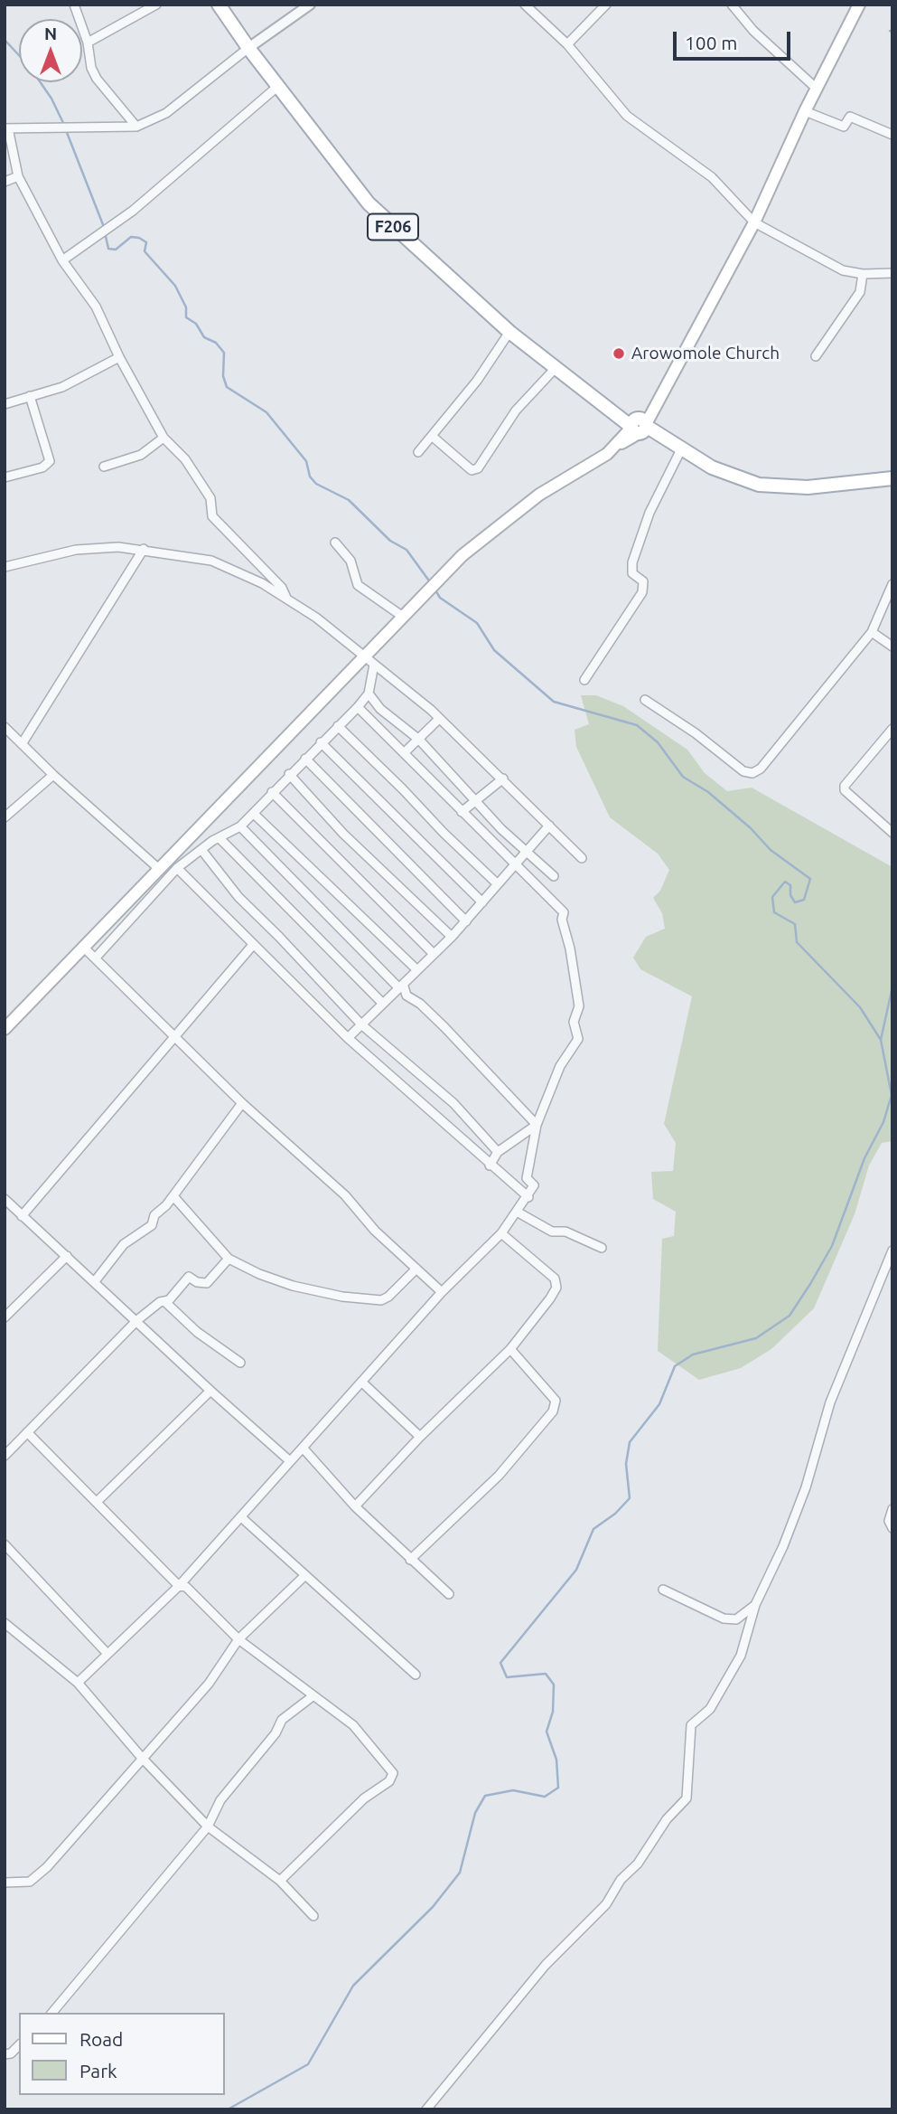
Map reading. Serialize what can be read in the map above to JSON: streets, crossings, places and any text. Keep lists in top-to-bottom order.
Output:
{
  "streets": {
    "main road": ["F206"]
  },
  "places": ["Arowomole Church"],
  "legend": ["Road", "Park"],
  "scale_bar": "100 m",
  "north": "top"
}
